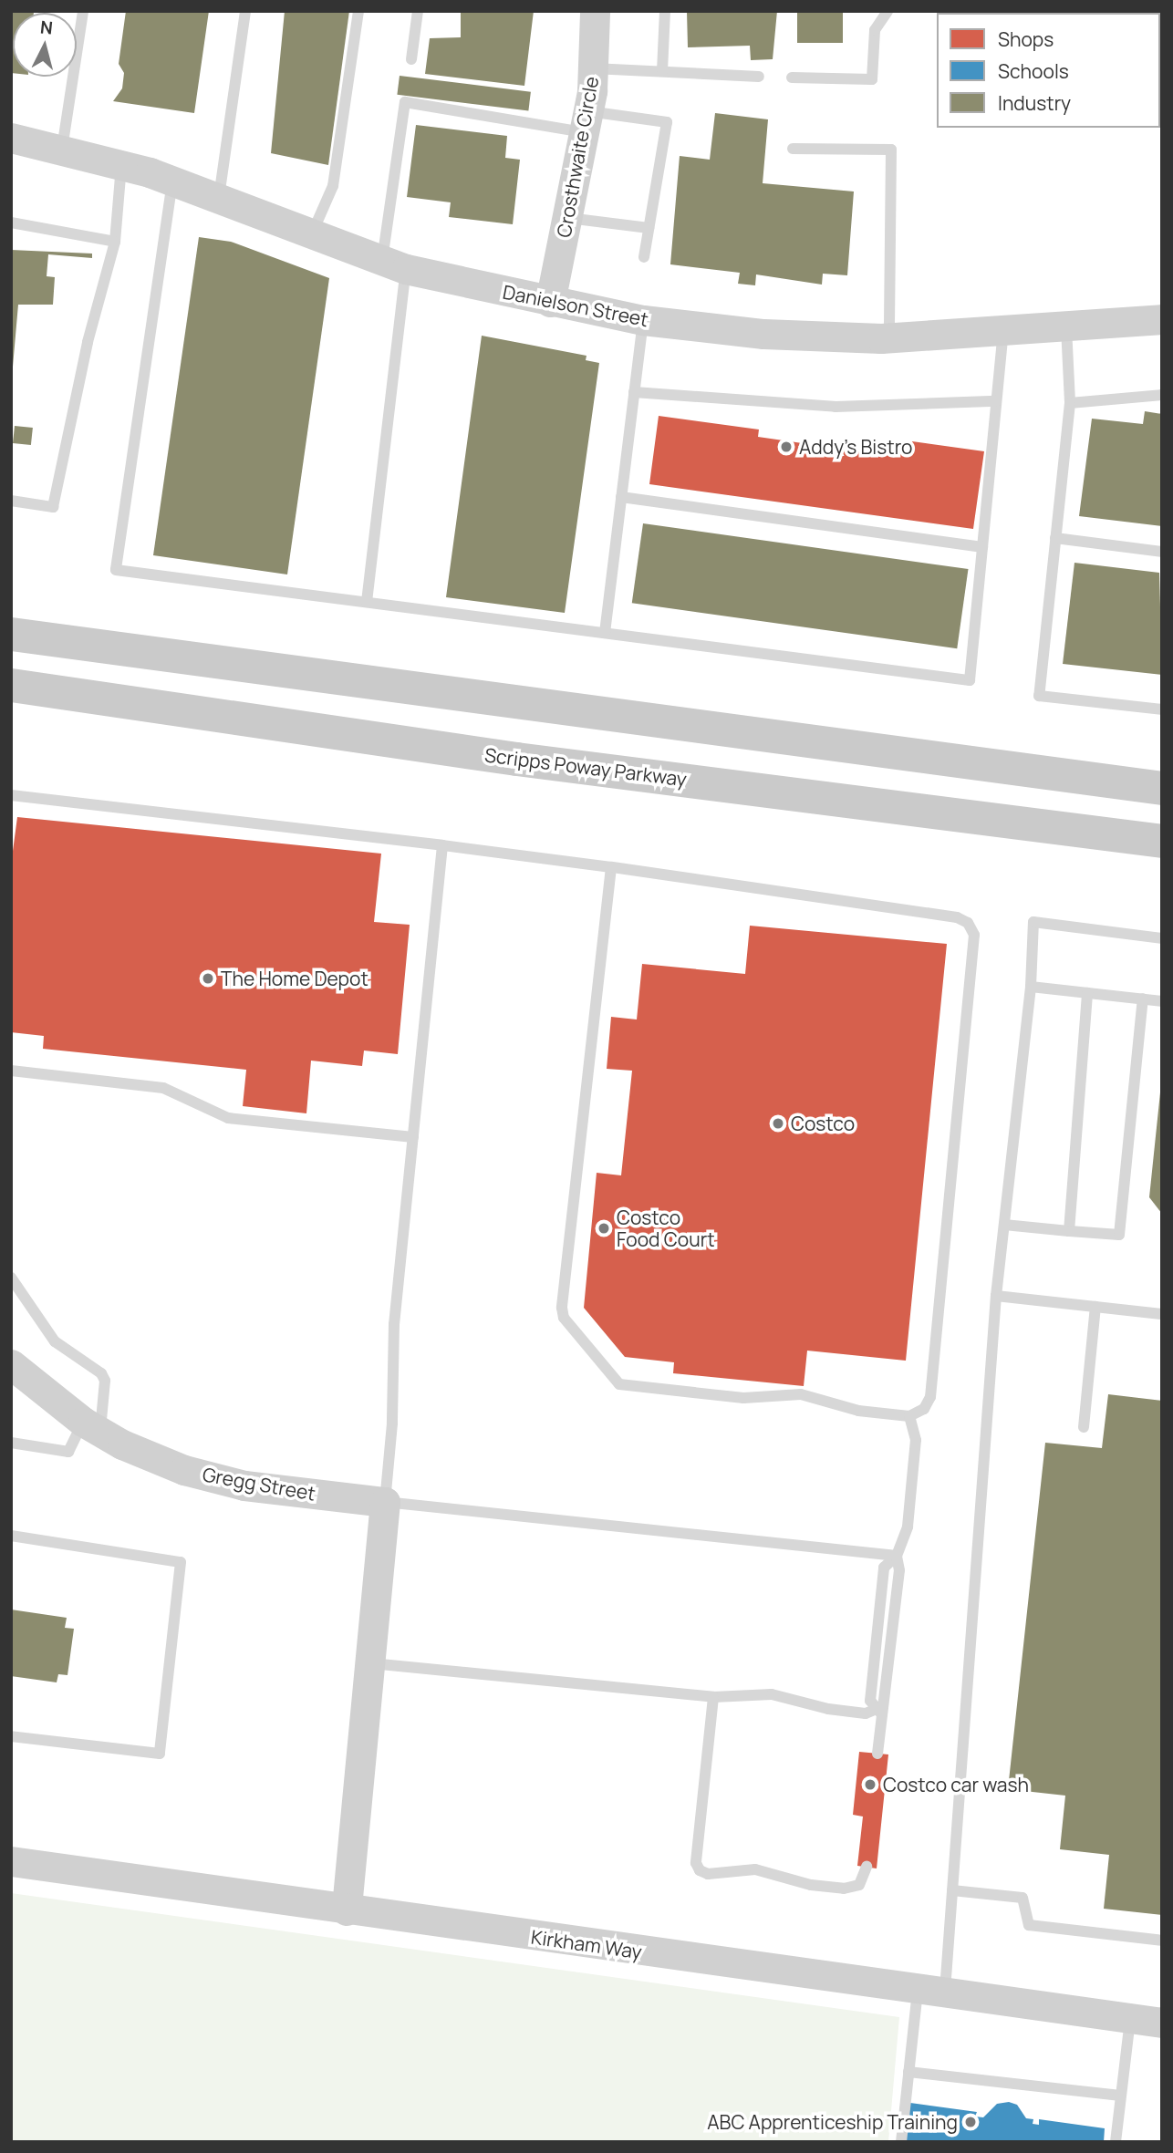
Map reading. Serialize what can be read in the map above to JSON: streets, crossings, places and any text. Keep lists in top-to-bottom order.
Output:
{
  "streets": {
    "main road": ["Scripps Poway Parkway"],
    "street": [
      "Crosthwaite Circle",
      "Danielson Street",
      "Gregg Street",
      "Kirkham Way"
    ]
  },
  "crossings": [
    ["Crosthwaite Circle", "Danielson Street"]
  ],
  "places": [
    "Addy's Bistro",
    "The Home Depot",
    "Costco",
    "Costco Food Court",
    "Costco car wash",
    "ABC Apprenticeship Training"
  ],
  "legend": ["Shops", "Schools", "Industry"],
  "north": "top"
}
